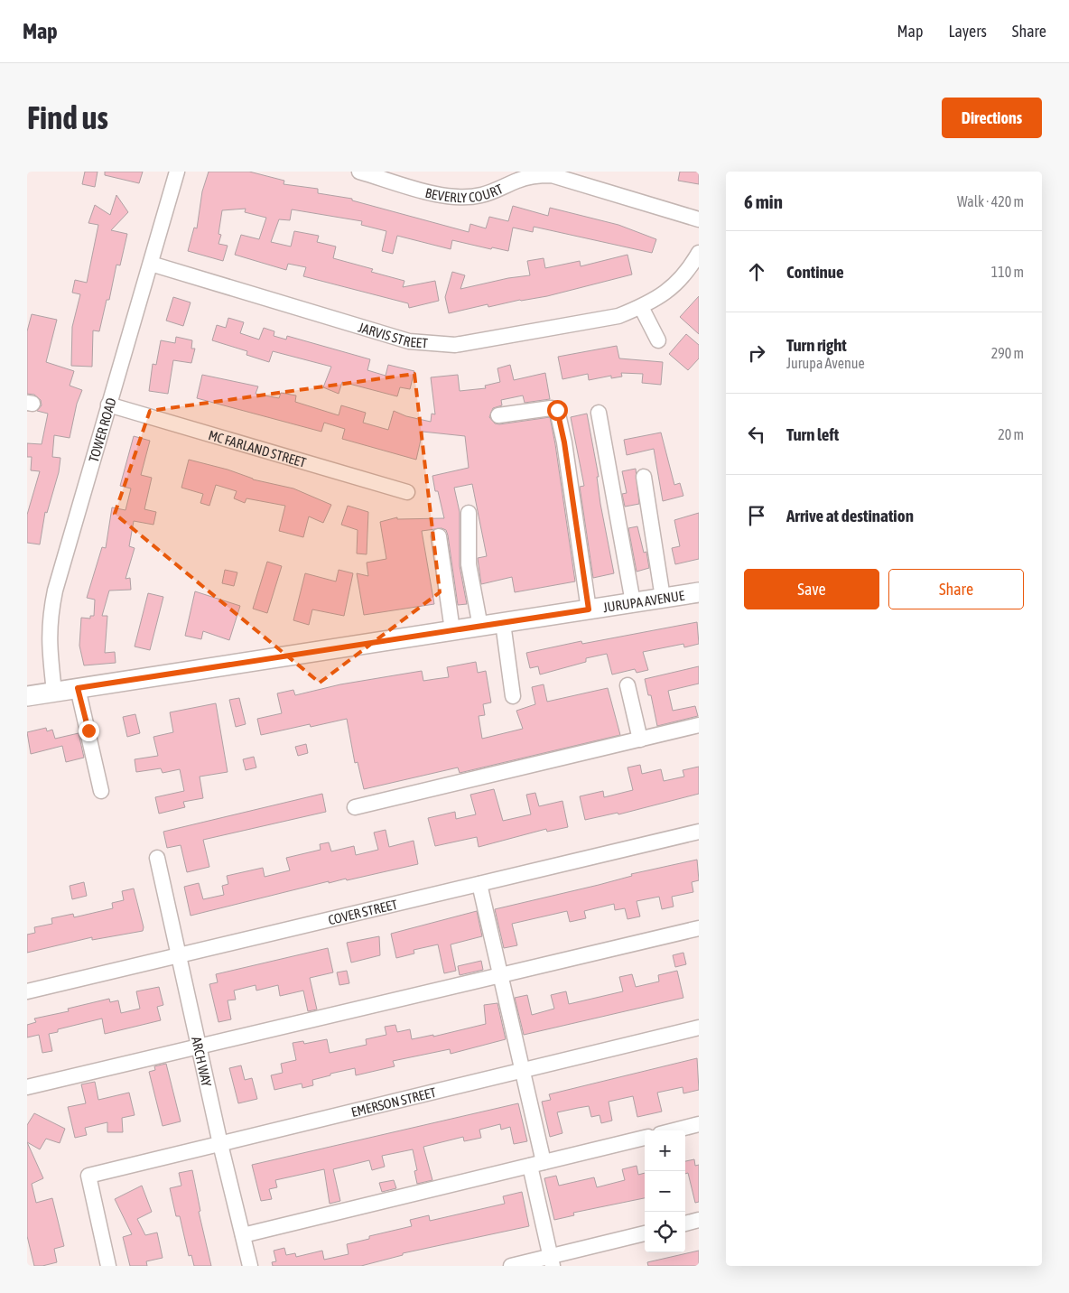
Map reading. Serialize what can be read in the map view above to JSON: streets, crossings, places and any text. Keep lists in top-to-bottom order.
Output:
{
  "streets": {
    "main road": ["JURUPA AVENUE"],
    "street": [
      "BEVERLY COURT",
      "JARVIS STREET",
      "TOWER ROAD",
      "MC FARLAND STREET",
      "COVER STREET",
      "ARCH WAY",
      "EMERSON STREET"
    ]
  },
  "crossings": [
    ["JARVIS STREET", "TOWER ROAD"],
    ["TOWER ROAD", "MC FARLAND STREET"],
    ["TOWER ROAD", "JURUPA AVENUE"],
    ["COVER STREET", "ARCH WAY"],
    ["ARCH WAY", "EMERSON STREET"]
  ],
  "page": {
    "header": "Map",
    "nav": ["Map", "Layers", "Share"],
    "buttons": [
      "Directions",
      ["Save", "Share"]
    ],
    "title": "Find us",
    "heading": ["6 min", "Walk · 420 m"],
    "list": [
      ["Continue", "110 m"],
      ["Turn right", "Jurupa Avenue", "290 m"],
      ["Turn left", "20 m"],
      "Arrive at destination"
    ],
    "map_buttons": ["+", "−"]
  }
}
